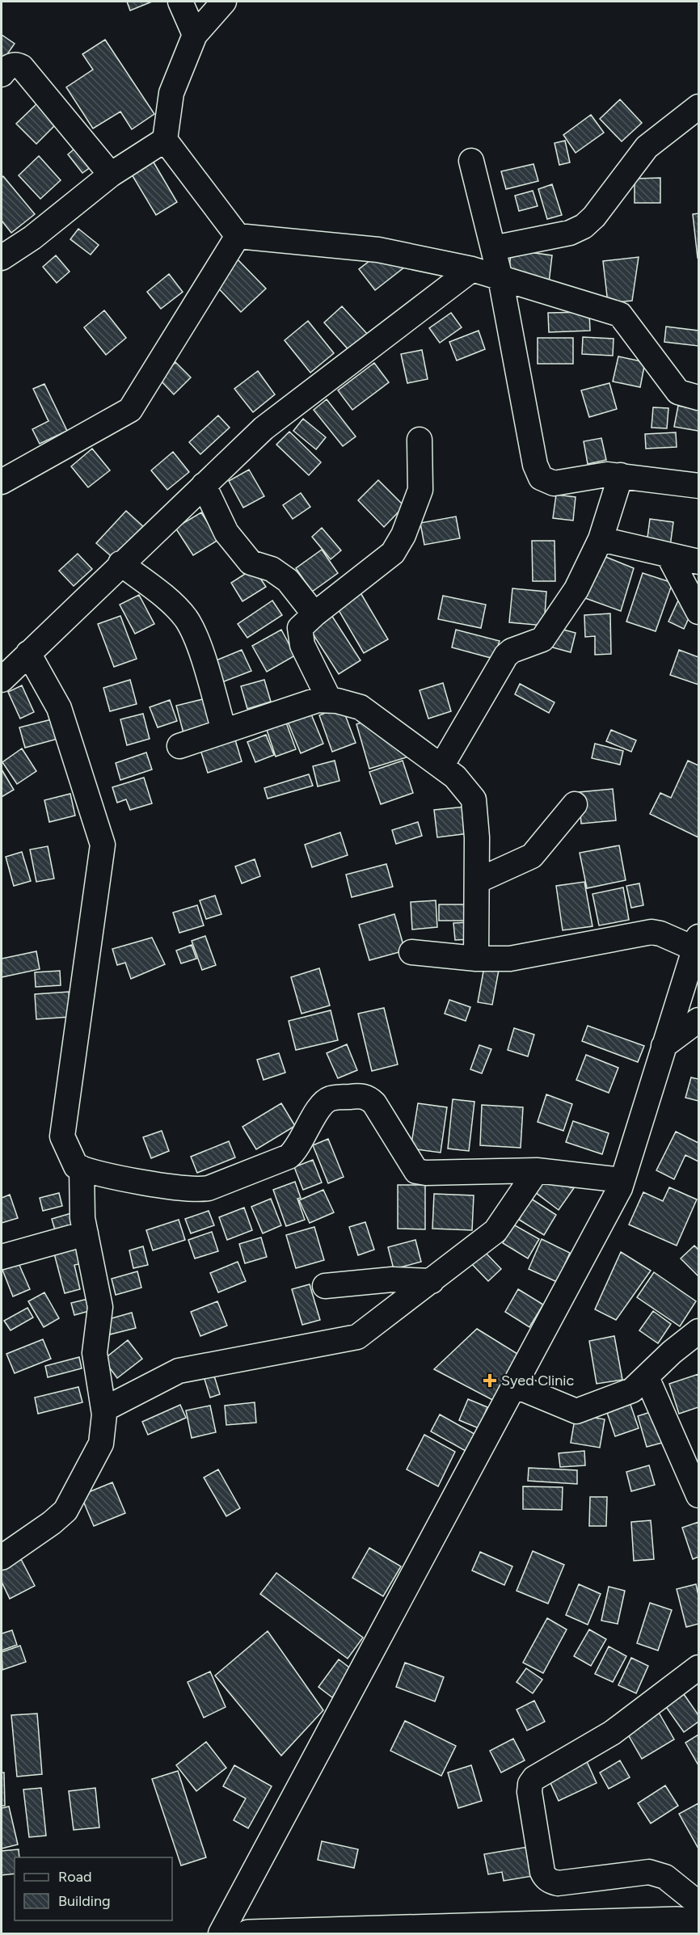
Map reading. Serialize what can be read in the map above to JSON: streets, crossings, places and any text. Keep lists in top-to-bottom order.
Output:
{
  "places": {
    "health": ["Syed Clinic"]
  },
  "legend": ["Road", "Building"]
}
